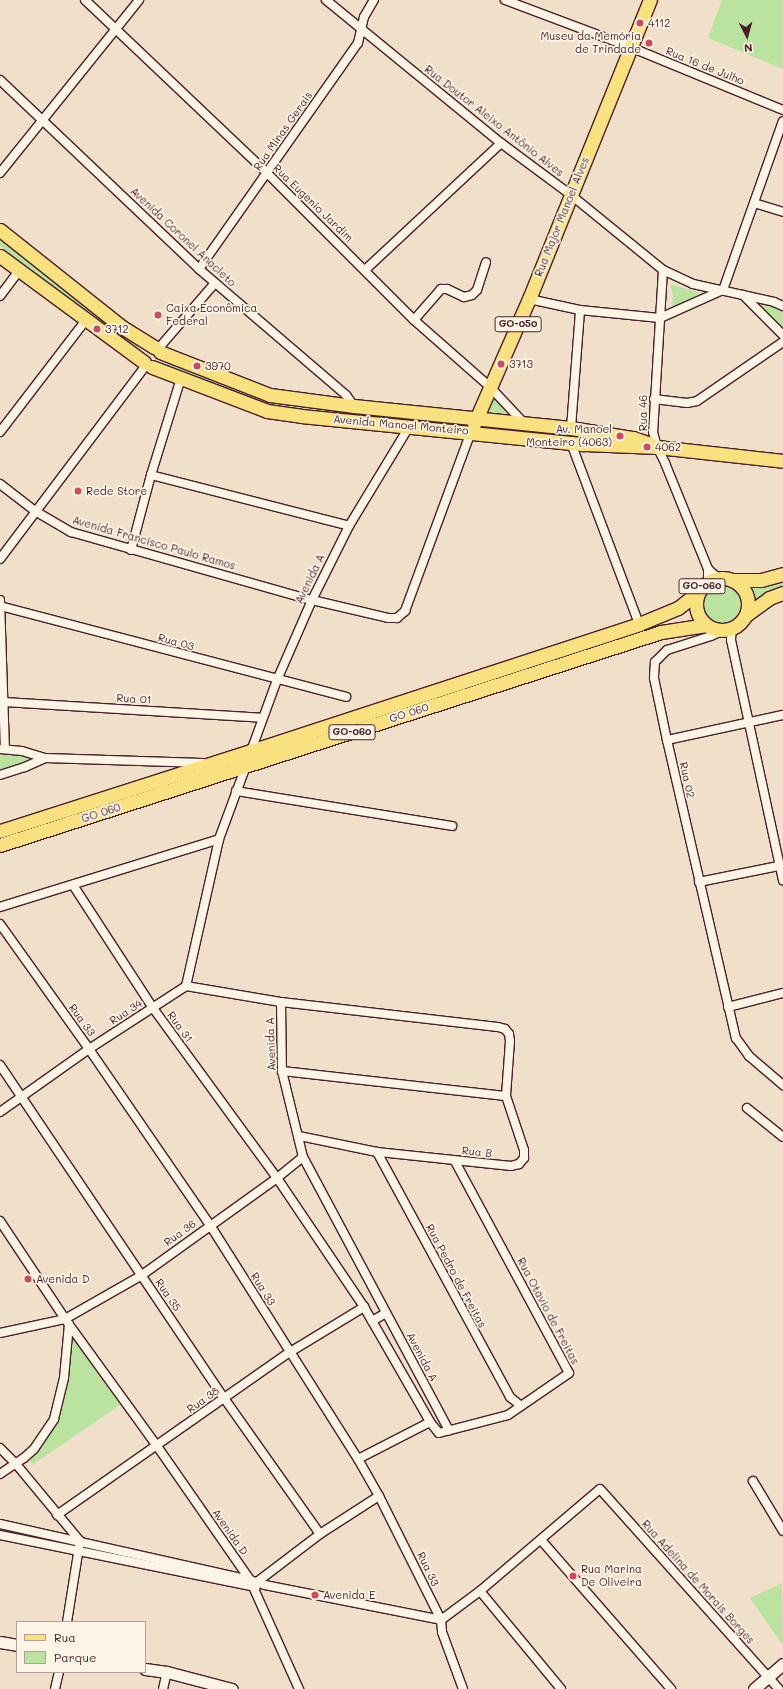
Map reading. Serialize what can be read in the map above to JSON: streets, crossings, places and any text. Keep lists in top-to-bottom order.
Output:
{
  "streets": {
    "main road": [
      "Rua Major Manoel Alves",
      "GO-050",
      "Avenida Manoel Monteiro",
      "GO-060",
      "GO 060"
    ],
    "street": [
      "Rua 16 de Julho",
      "Rua Doutor Aleixo Antônio Alves",
      "Rua Minas Gerais",
      "Rua Eugenio Jardim",
      "Avenida Coronel Anacleto",
      "Rua 46",
      "Avenida Francisco Paulo Ramos",
      "Avenida A",
      "Rua 03",
      "Rua 01",
      "Rua 02",
      "Rua 34",
      "Rua 33",
      "Rua 31",
      "Rua B",
      "Rua 36",
      "Rua Pedro de Freitas",
      "Rua 35",
      "Rua Otávio de Freitas",
      "Rua 38",
      "Avenida D",
      "Rua Adelina de Morais Borges"
    ]
  },
  "crossings": [
    ["Rua 16 de Julho", "Rua Major Manoel Alves"],
    ["Rua Doutor Aleixo Antônio Alves", "Rua Minas Gerais"],
    ["Rua Doutor Aleixo Antônio Alves", "Rua Major Manoel Alves"],
    ["Rua Doutor Aleixo Antônio Alves", "Rua 46"],
    ["Rua Minas Gerais", "Rua Eugenio Jardim"],
    ["Rua Minas Gerais", "Avenida Coronel Anacleto"],
    ["Rua Eugenio Jardim", "Rua Major Manoel Alves"],
    ["Rua Eugenio Jardim", "Avenida Manoel Monteiro"],
    ["Rua Major Manoel Alves", "GO-050"],
    ["Rua Major Manoel Alves", "Avenida Manoel Monteiro"],
    ["Avenida Coronel Anacleto", "Avenida Manoel Monteiro"],
    ["GO-050", "Avenida Manoel Monteiro"],
    ["GO-050", "Avenida Francisco Paulo Ramos"],
    ["GO-050", "Avenida A"],
    ["Rua 46", "Avenida Manoel Monteiro"],
    ["Rua 46", "GO-060"],
    ["Rua 46", "GO 060"],
    ["Rua 46", "Rua 02"],
    ["Avenida Manoel Monteiro", "Avenida A"],
    ["Avenida Francisco Paulo Ramos", "Avenida A"],
    ["Avenida A", "Rua 03"],
    ["Avenida A", "Rua 01"],
    ["Avenida A", "GO 060"],
    ["Avenida A", "Rua B"],
    ["Avenida A", "Rua 36"],
    ["Avenida A", "Rua Otávio de Freitas"],
    ["GO-060", "GO 060"],
    ["GO-060", "Rua 02"],
    ["GO 060", "Rua 02"],
    ["Rua 34", "Rua 33"],
    ["Rua 34", "Rua 31"],
    ["Rua 34", "Rua 35"],
    ["Rua 33", "Rua 36"],
    ["Rua 33", "Rua 38"],
    ["Rua 31", "Rua 36"],
    ["Rua B", "Rua Pedro de Freitas"],
    ["Rua B", "Rua Otávio de Freitas"],
    ["Rua 36", "Rua 35"],
    ["Rua 36", "Avenida D"],
    ["Rua Pedro de Freitas", "Rua Otávio de Freitas"],
    ["Rua 35", "Rua 38"],
    ["Rua 38", "Avenida D"]
  ],
  "places": [
    "4112",
    "Museu da Memória de Trindade",
    "Caixa Econômica Federal",
    "3712",
    "3713",
    "3970",
    "Av. Manoel Monteiro (4063)",
    "4062",
    "Rede Store",
    "Avenida D",
    "Rua Marina De Oliveira",
    "Avenida E"
  ],
  "legend": ["Rua", "Parque"],
  "north": "bottom"
}
